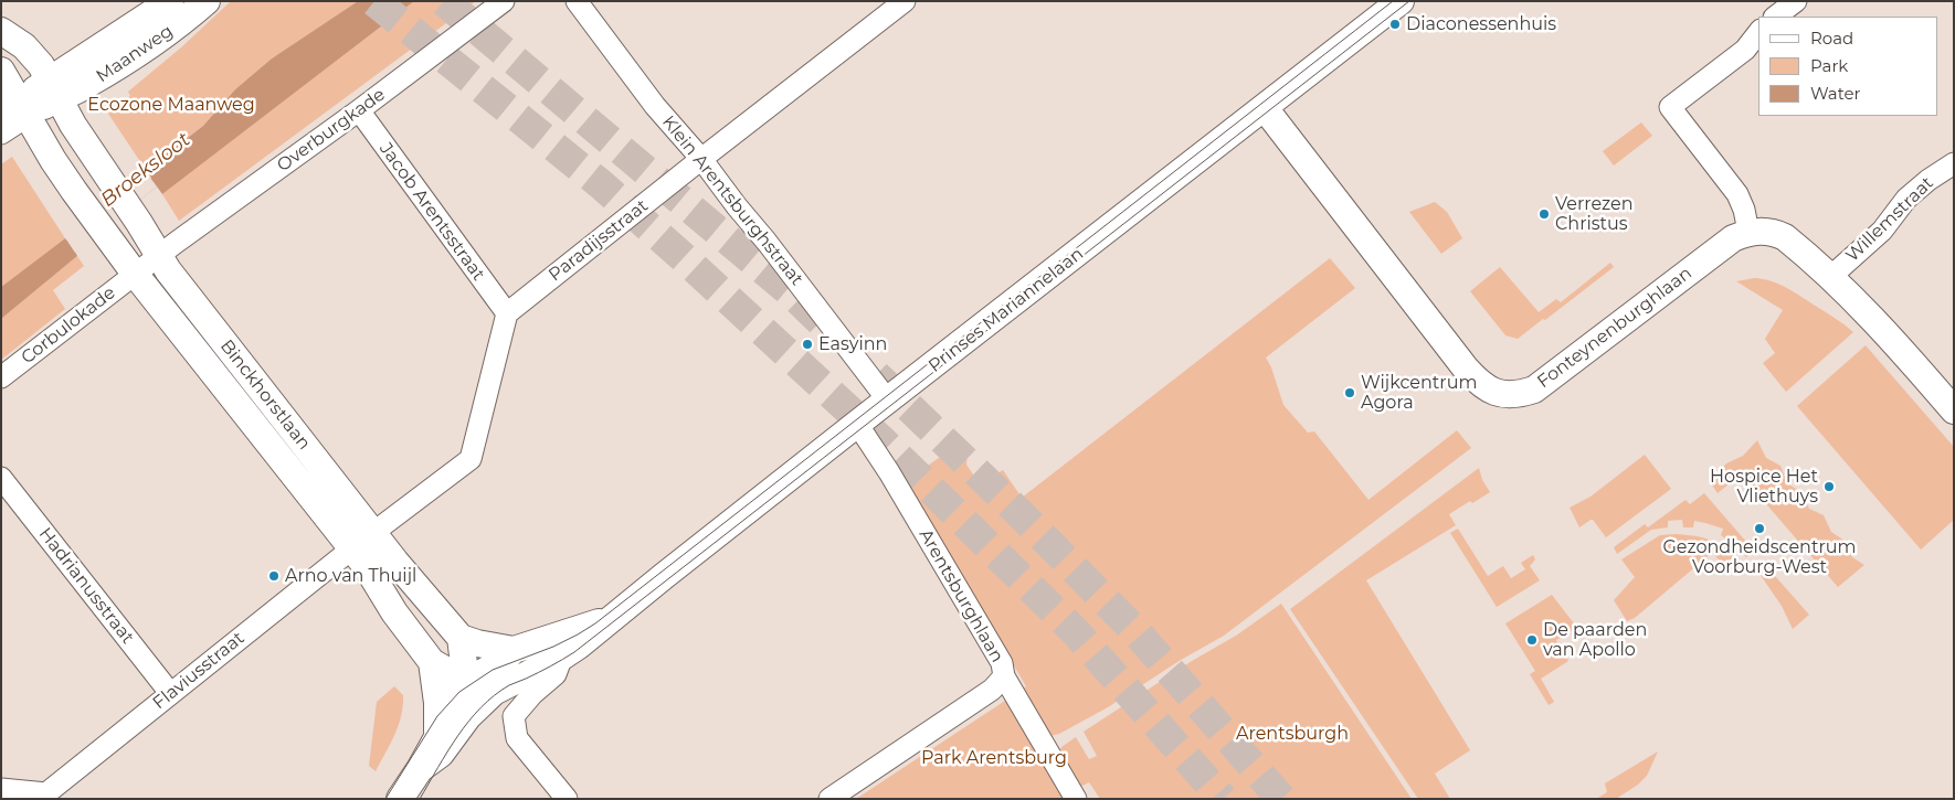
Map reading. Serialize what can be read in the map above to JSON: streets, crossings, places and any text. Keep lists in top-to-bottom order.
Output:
{
  "streets": {
    "street": [
      "Maanweg",
      "Overburgkade",
      "Klein Arentsburghstraat",
      "Jacob Arentsstraat",
      "Willemstraat",
      "Paradijsstraat",
      "Prinses Mariannelaan",
      "Corbulokade",
      "Fonteynenburghlaan",
      "Binckhorstlaan",
      "Hadrianusstraat",
      "Arentsburghlaan",
      "Flaviusstraat"
    ]
  },
  "crossings": [
    ["Maanweg", "Binckhorstlaan"],
    ["Overburgkade", "Jacob Arentsstraat"],
    ["Overburgkade", "Binckhorstlaan"],
    ["Klein Arentsburghstraat", "Paradijsstraat"],
    ["Klein Arentsburghstraat", "Prinses Mariannelaan"],
    ["Jacob Arentsstraat", "Paradijsstraat"],
    ["Prinses Mariannelaan", "Fonteynenburghlaan"],
    ["Prinses Mariannelaan", "Binckhorstlaan"],
    ["Prinses Mariannelaan", "Arentsburghlaan"],
    ["Corbulokade", "Binckhorstlaan"],
    ["Binckhorstlaan", "Flaviusstraat"],
    ["Hadrianusstraat", "Flaviusstraat"]
  ],
  "water": ["Broeksloot"],
  "parks": ["Ecozone Maanweg", "Arentsburgh", "Park Arentsburg"],
  "places": [
    "Diaconessenhuis",
    "Verrezen Christus",
    "Easyinn",
    "Wijkcentrum Agora",
    "Hospice Het Vliethuys",
    "Gezondheidscentrum Voorburg-West",
    "Arno van Thuijl",
    "De paarden van Apollo"
  ],
  "legend": ["Road", "Park", "Water"]
}
